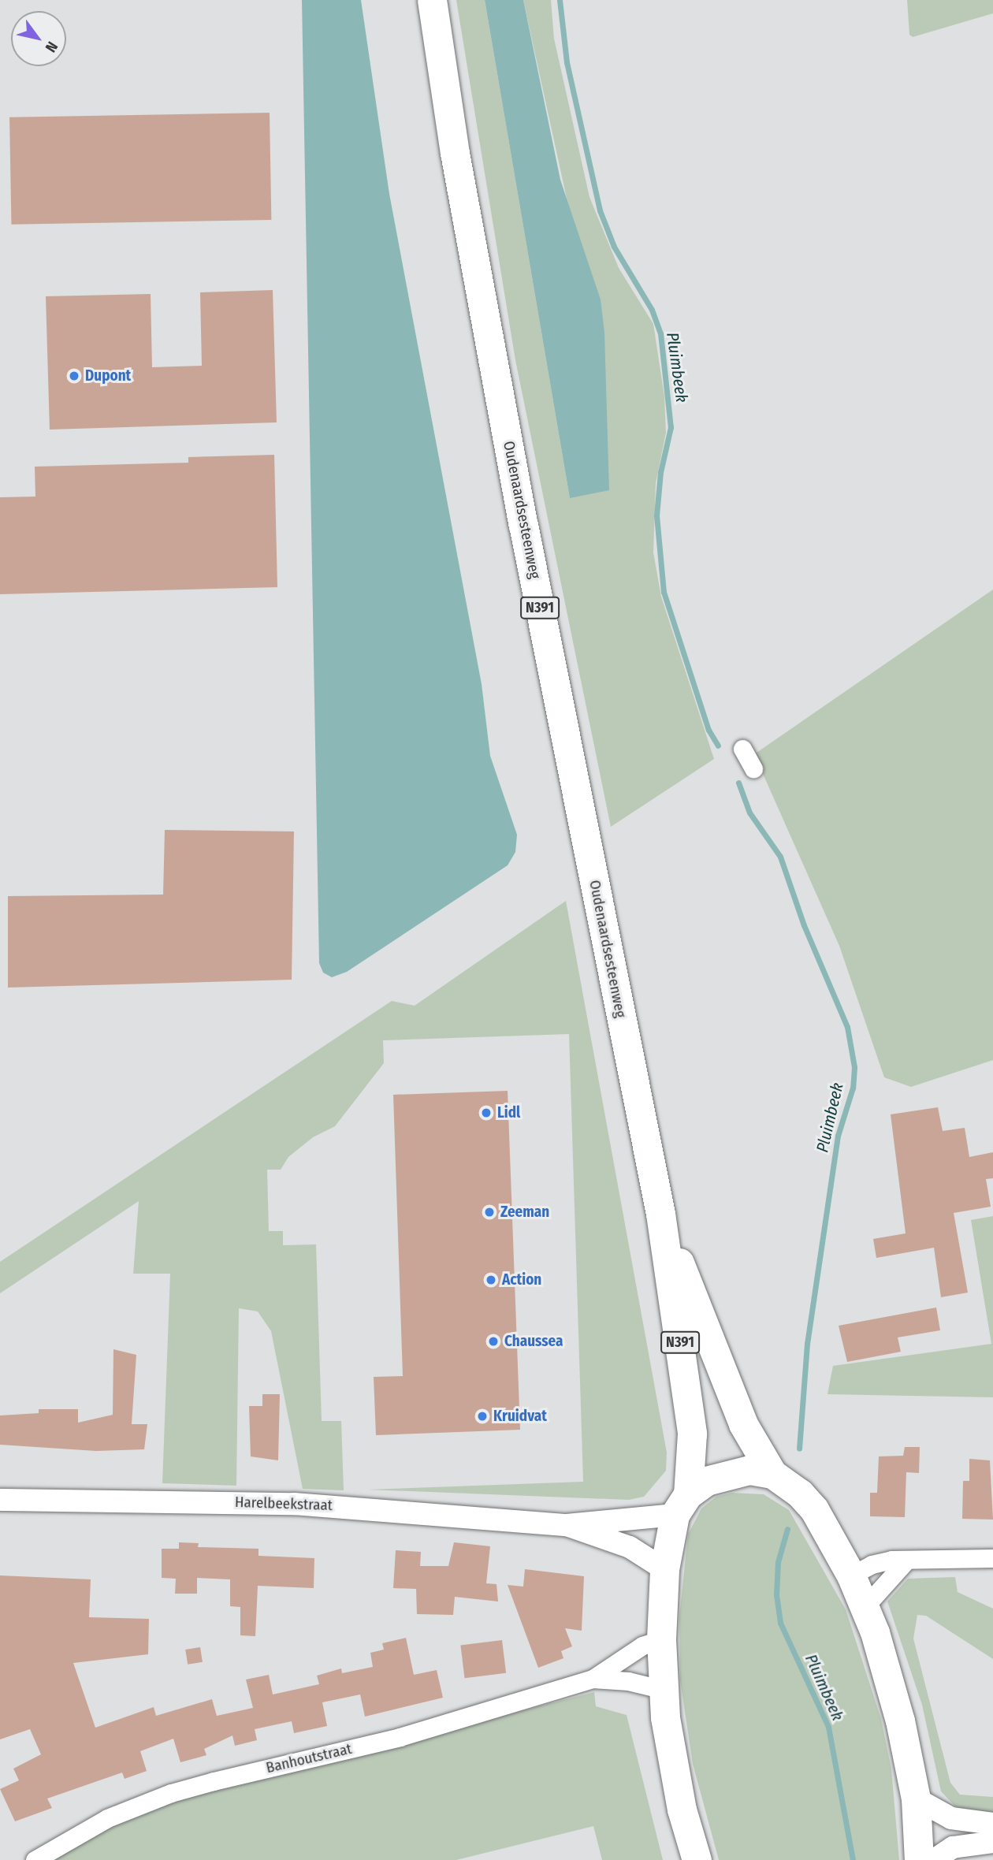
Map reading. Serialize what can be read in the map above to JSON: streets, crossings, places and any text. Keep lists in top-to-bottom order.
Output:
{
  "streets": {
    "main road": ["Oudenaardsesteenweg", "N391"],
    "street": ["Harelbeekstraat", "Banhoutstraat"]
  },
  "crossings": [
    ["Oudenaardsesteenweg", "N391"],
    ["Oudenaardsesteenweg", "Harelbeekstraat"],
    ["N391", "Harelbeekstraat"],
    ["N391", "Banhoutstraat"]
  ],
  "water": ["Pluimbeek"],
  "places": [
    "Dupont",
    "Lidl",
    "Zeeman",
    "Action",
    "Chaussea",
    "Kruidvat"
  ],
  "north": "bottom right"
}
